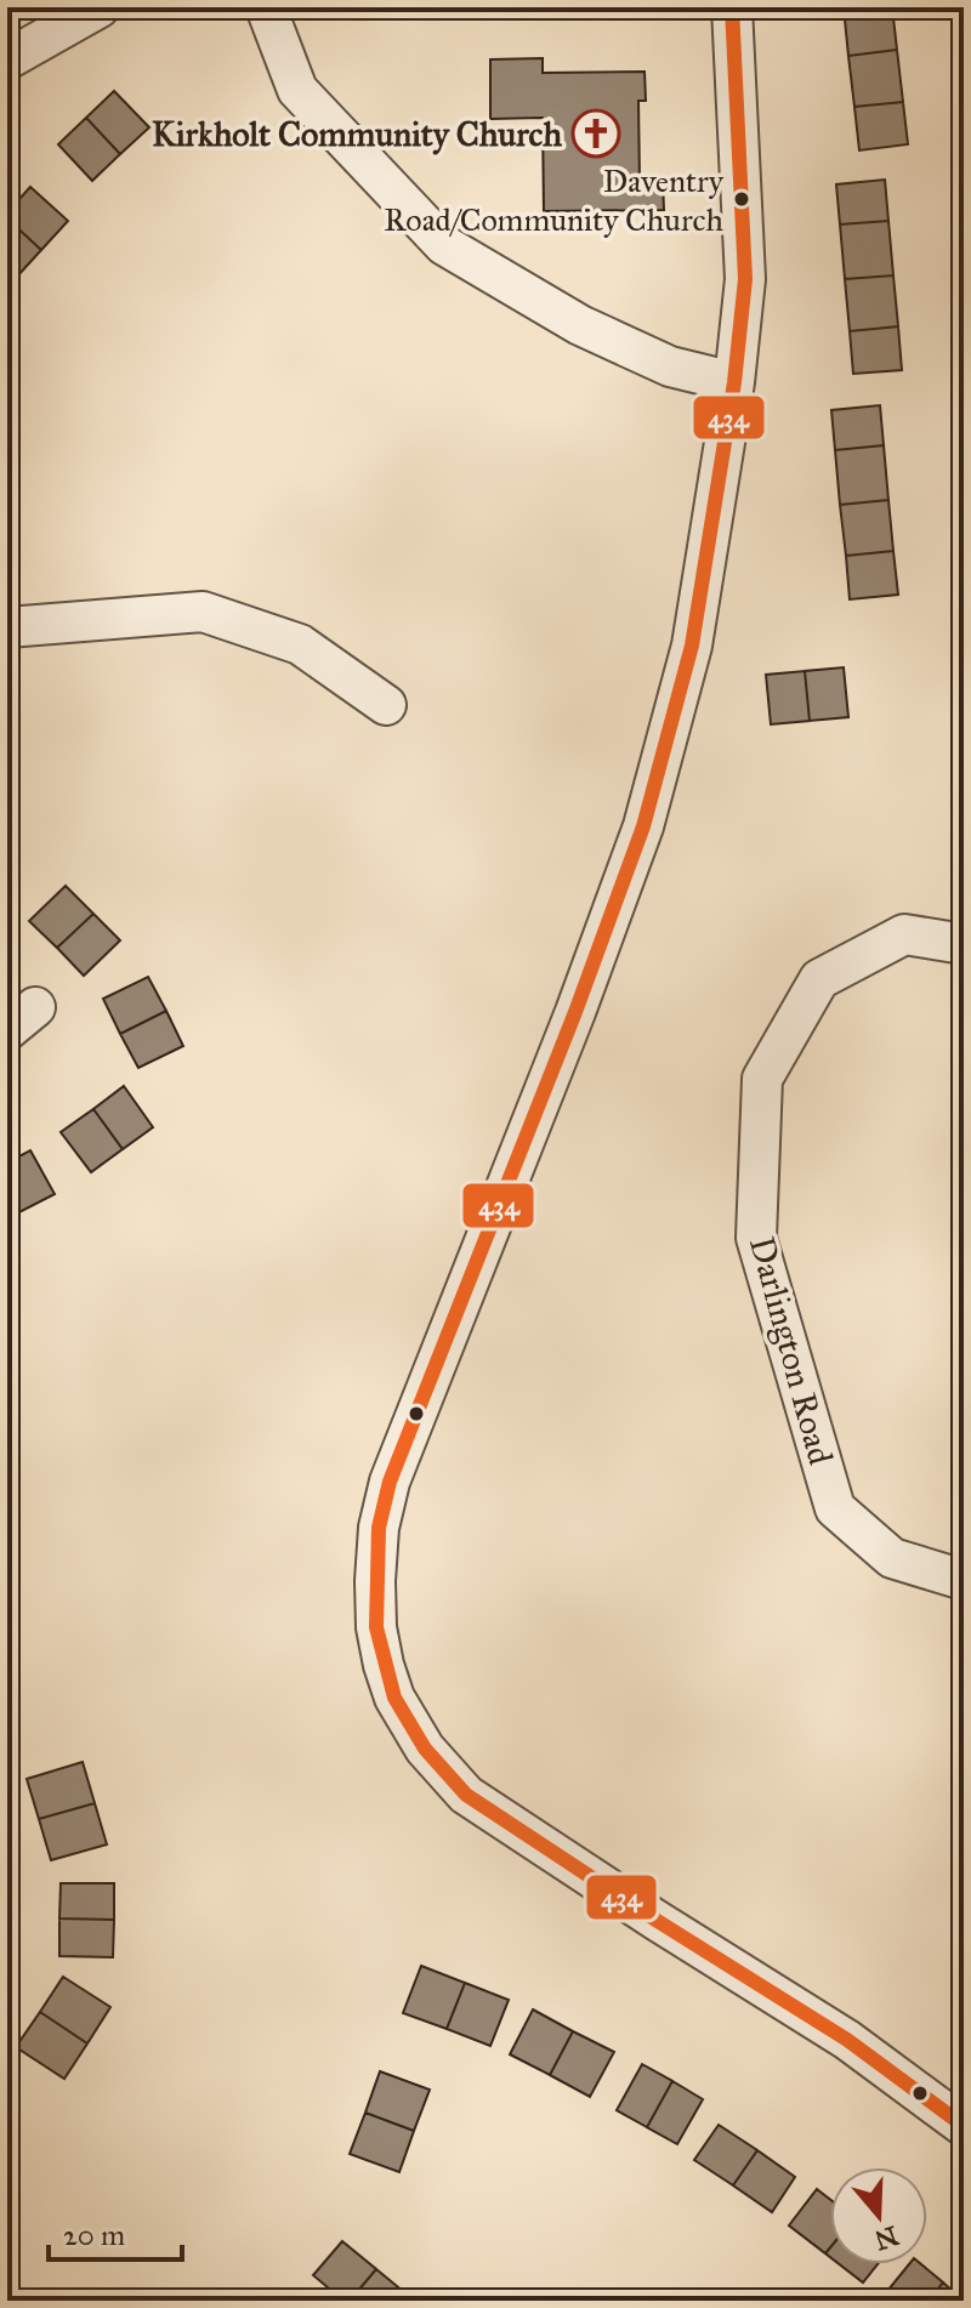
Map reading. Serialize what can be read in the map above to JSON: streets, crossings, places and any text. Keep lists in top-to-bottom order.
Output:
{
  "streets": {
    "street": ["Darlington Road"]
  },
  "places": {
    "church": ["Kirkholt Community Church"],
    "other": ["Daventry Road/Community Church"]
  },
  "lines": ["transit line 434"],
  "scale_bar": "20 m",
  "north": "bottom"
}
